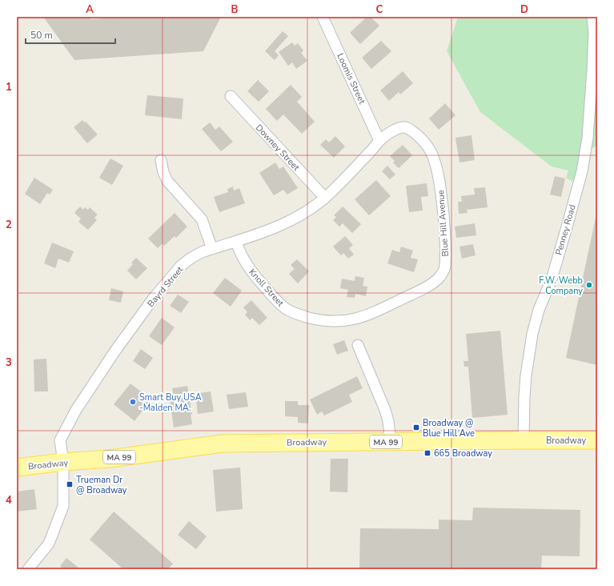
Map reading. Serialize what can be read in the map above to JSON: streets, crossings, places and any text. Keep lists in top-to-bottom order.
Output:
{
  "streets": {
    "main road": ["Broadway", "MA 99"],
    "street": [
      "Loomis Street",
      "Downey Street",
      "Blue Hill Avenue",
      "Penney Road",
      "Bayrd Street",
      "Knoll Street"
    ]
  },
  "crossings": [
    ["Loomis Street", "Blue Hill Avenue"],
    ["Loomis Street", "Bayrd Street"],
    ["Downey Street", "Bayrd Street"],
    ["Blue Hill Avenue", "Bayrd Street"],
    ["Blue Hill Avenue", "Knoll Street"],
    ["Penney Road", "Broadway"],
    ["Bayrd Street", "Knoll Street"],
    ["Bayrd Street", "Broadway"]
  ],
  "places": {
    "other": ["F.W. Webb Company", "Smart Buy USA -Malden MA."],
    "transit": ["Broadway @ Blue Hill Ave", "665 Broadway", "Trueman Dr @ Broadway"]
  },
  "scale_bar": "50 m",
  "grid": {
    "columns": [
      "A",
      "B",
      "C",
      "D"
    ],
    "rows": [
      "1",
      "2",
      "3",
      "4"
    ]
  }
}
